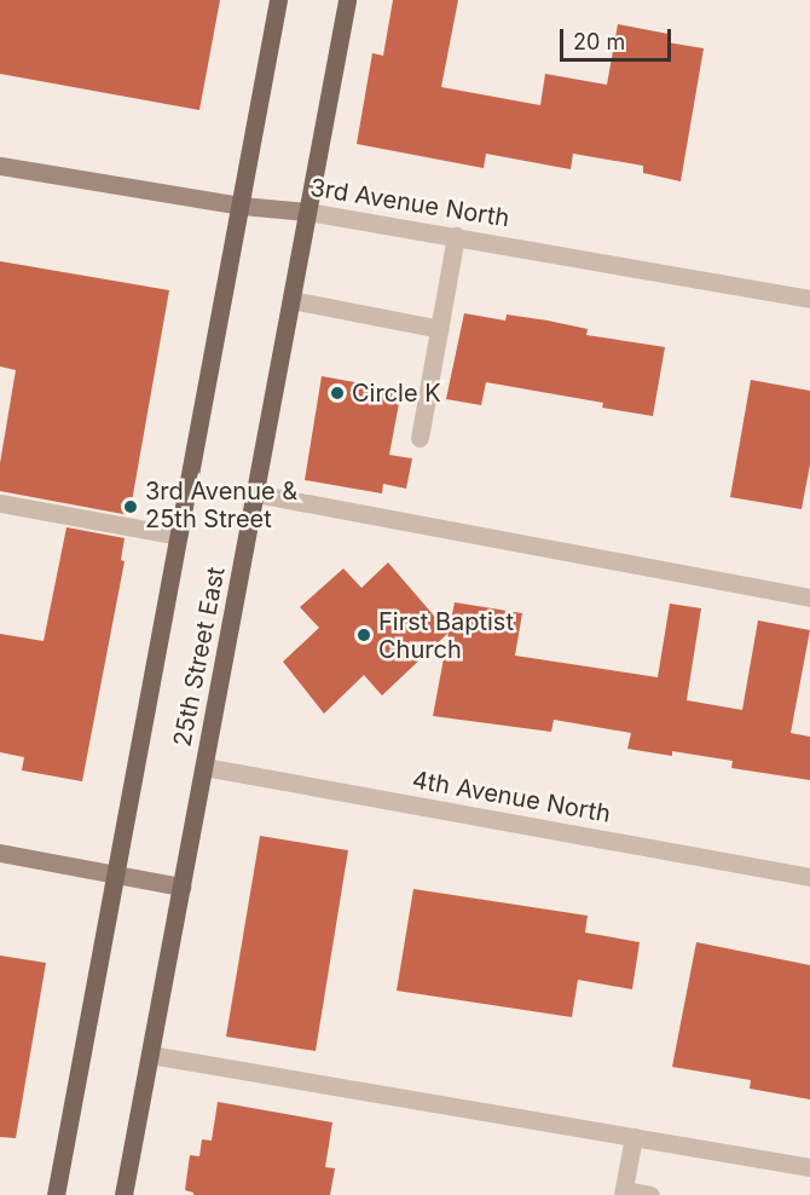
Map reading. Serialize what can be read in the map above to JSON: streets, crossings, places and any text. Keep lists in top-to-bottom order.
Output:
{
  "streets": {
    "main road": ["3rd Avenue North", "25th Street East"],
    "street": ["4th Avenue North"]
  },
  "crossings": [
    ["3rd Avenue North", "25th Street East"],
    ["25th Street East", "4th Avenue North"]
  ],
  "places": ["Circle K", "3rd Avenue & 25th Street", "First Baptist Church"],
  "scale_bar": "20 m"
}
